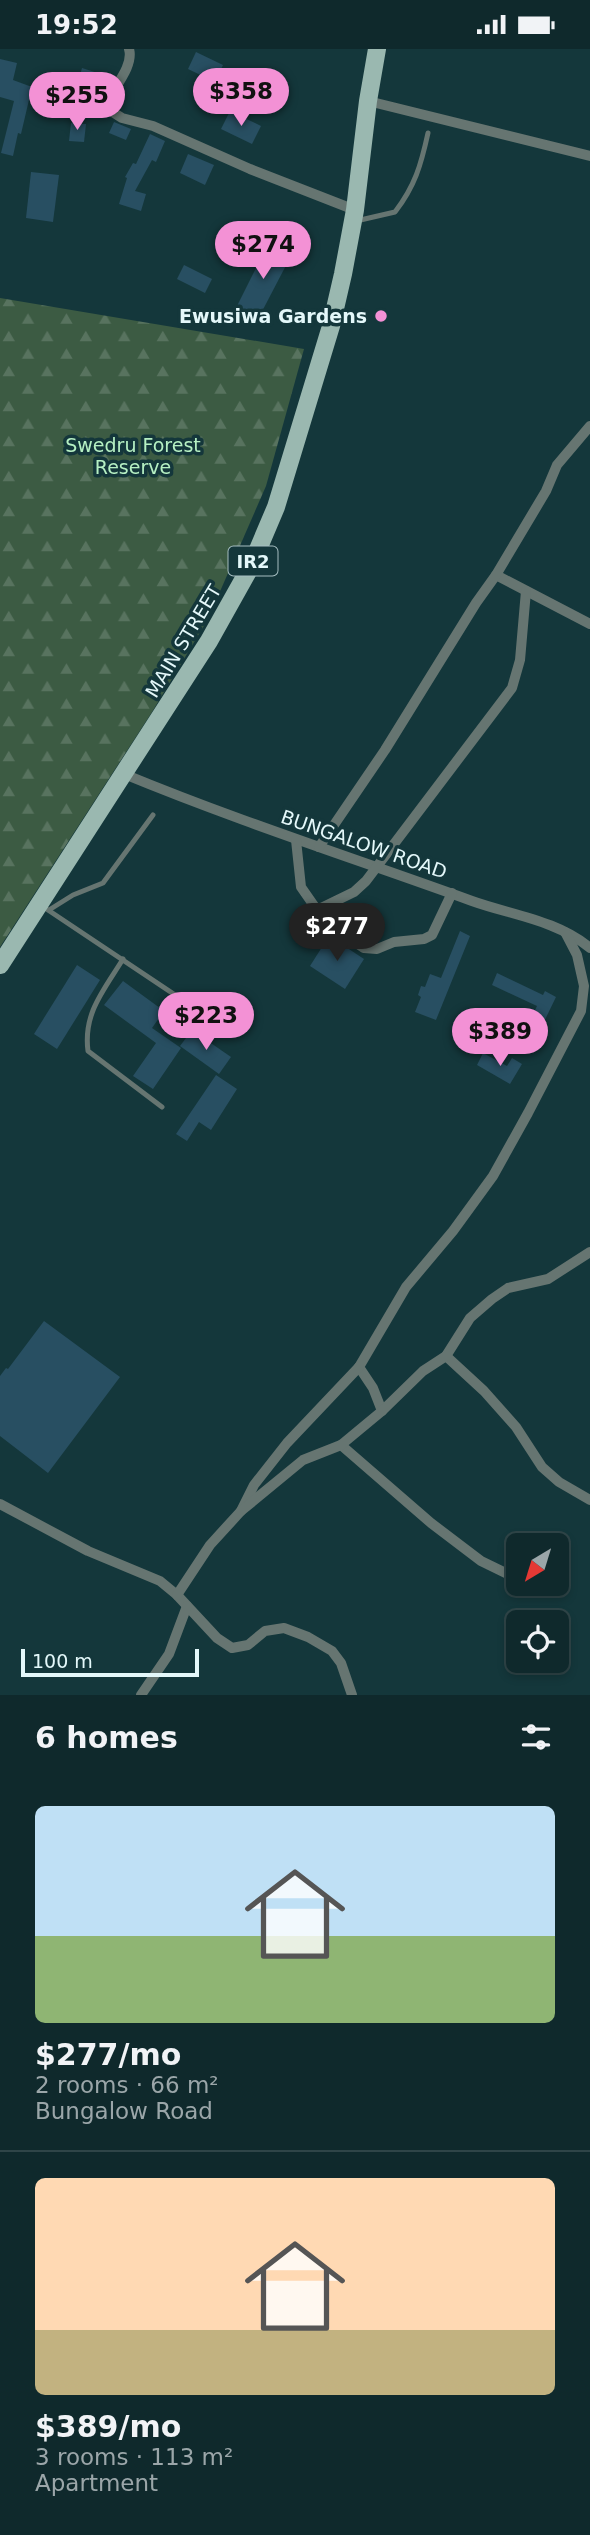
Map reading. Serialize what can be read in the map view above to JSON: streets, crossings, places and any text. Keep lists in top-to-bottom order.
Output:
{
  "streets": {
    "main road": ["IR2", "MAIN STREET"],
    "street": ["BUNGALOW ROAD"]
  },
  "crossings": [
    ["IR2", "MAIN STREET"],
    ["MAIN STREET", "BUNGALOW ROAD"]
  ],
  "parks": ["Swedru Forest Reserve"],
  "places": ["Ewusiwa Gardens"],
  "scale_bar": "100 m",
  "north": "bottom left",
  "page": {
    "status": "19:52",
    "price": [
      "$358",
      "$255",
      "$274",
      "$277",
      "$223",
      "$389"
    ],
    "scale": "100 m",
    "heading": "6 homes",
    "list": [
      {
        "name": "$277/mo",
        "note": "2 rooms · 66 m² · Bungalow Road"
      },
      {
        "name": "$389/mo",
        "note": "3 rooms · 113 m² · Apartment"
      }
    ]
  }
}
